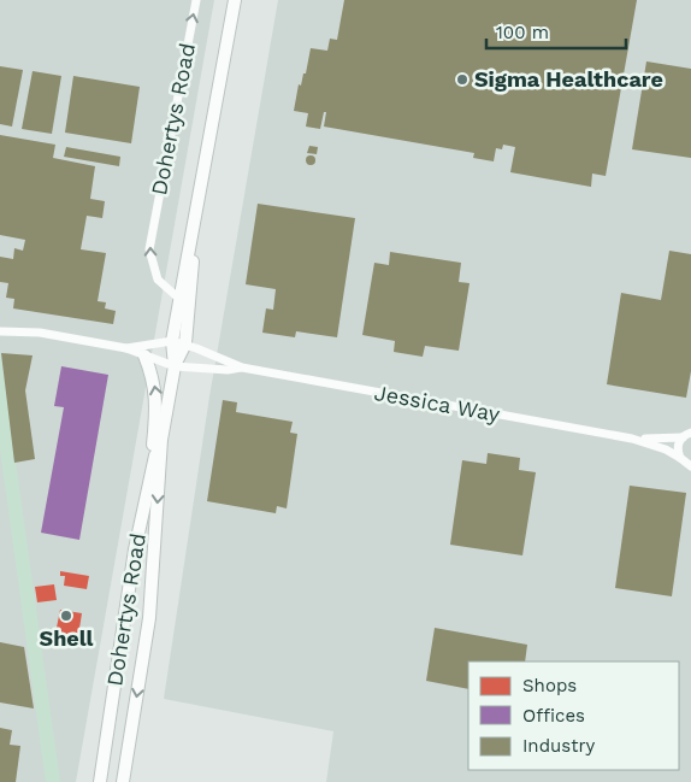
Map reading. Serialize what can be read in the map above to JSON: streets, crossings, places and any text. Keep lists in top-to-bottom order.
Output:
{
  "streets": {
    "main road": ["Dohertys Road"],
    "street": ["Jessica Way"]
  },
  "crossings": [
    ["Dohertys Road", "Jessica Way"]
  ],
  "places": ["Sigma Healthcare", "Shell"],
  "legend": ["Shops", "Offices", "Industry"],
  "scale_bar": "100 m"
}
